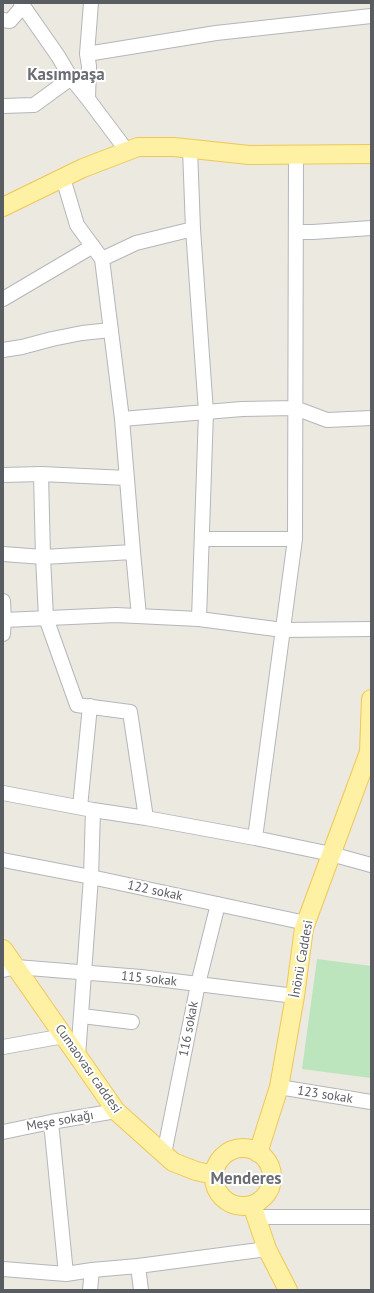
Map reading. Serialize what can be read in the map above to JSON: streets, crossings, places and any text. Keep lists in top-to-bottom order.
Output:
{
  "streets": {
    "main road": ["İnönü Caddesi", "Cumaovası caddesi"],
    "street": [
      "122 sokak",
      "115 sokak",
      "116 sokak",
      "123 sokak",
      "Meşe sokağı"
    ]
  },
  "crossings": [
    ["122 sokak", "İnönü Caddesi"],
    ["122 sokak", "116 sokak"],
    ["İnönü Caddesi", "115 sokak"],
    ["İnönü Caddesi", "Cumaovası caddesi"],
    ["İnönü Caddesi", "123 sokak"],
    ["115 sokak", "116 sokak"],
    ["115 sokak", "Cumaovası caddesi"],
    ["116 sokak", "Cumaovası caddesi"],
    ["Cumaovası caddesi", "Meşe sokağı"]
  ],
  "districts": ["Kasımpaşa", "Menderes"]
}
